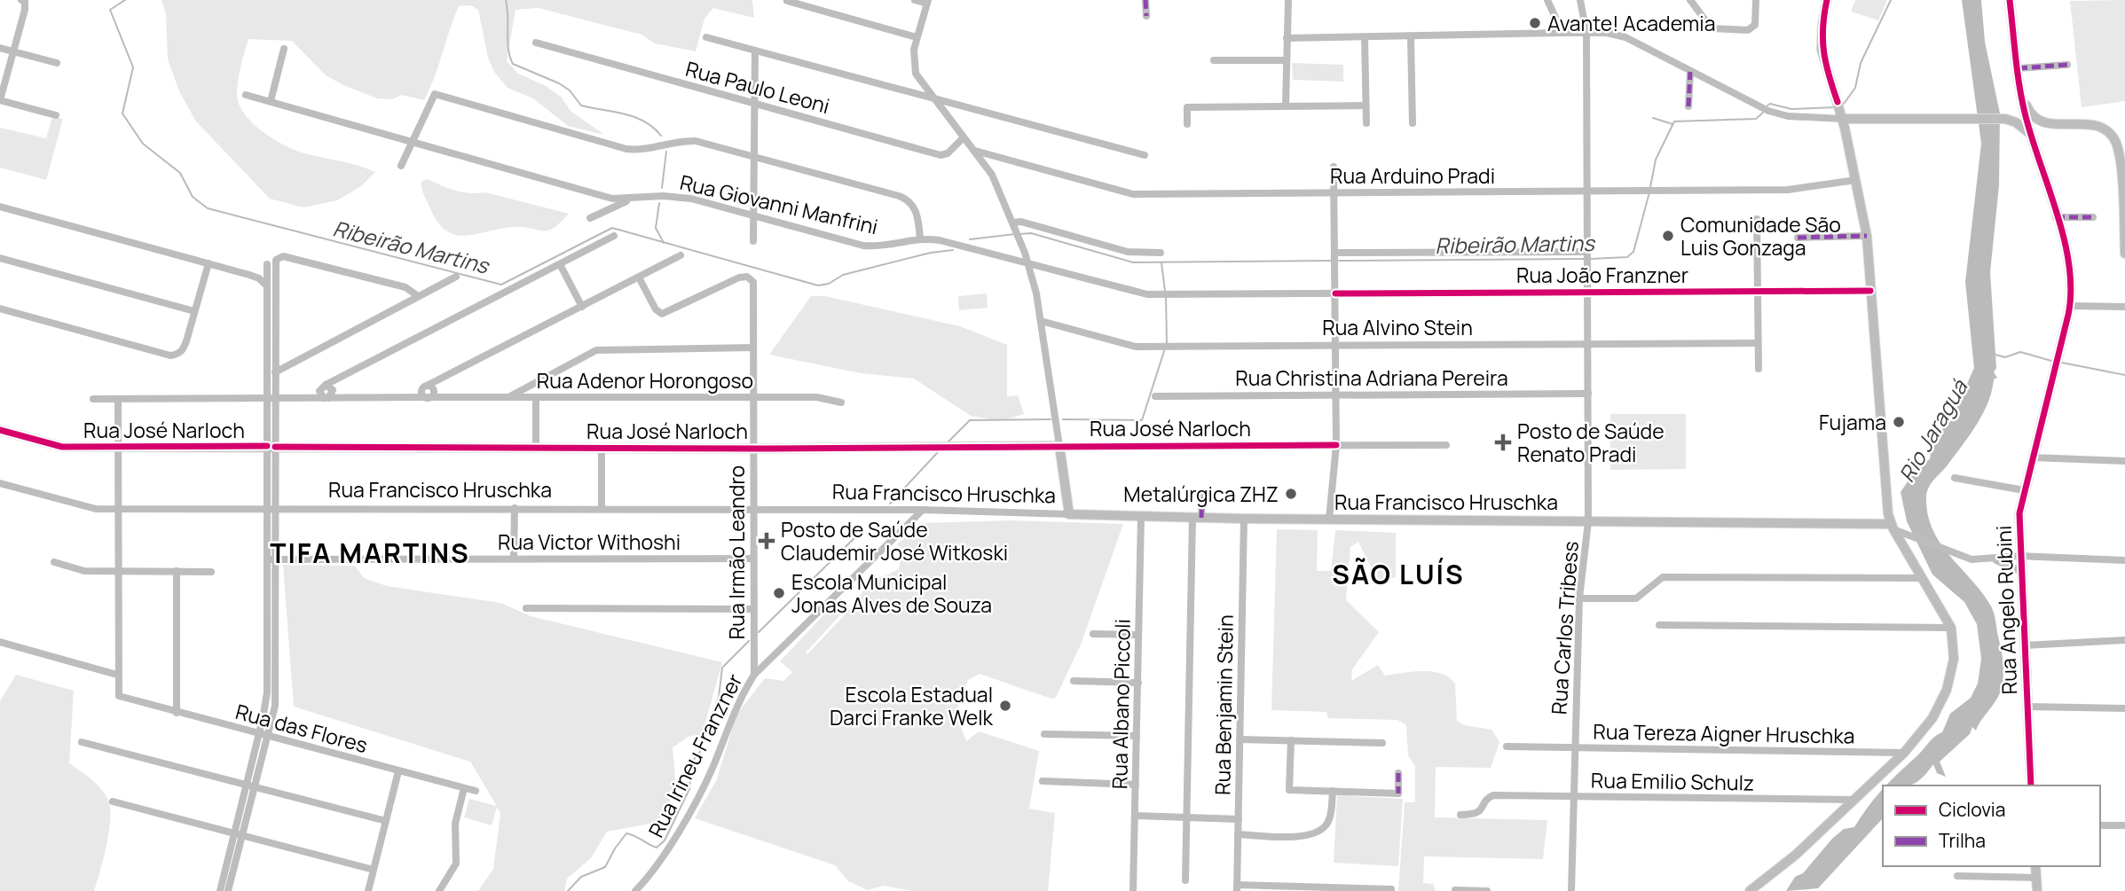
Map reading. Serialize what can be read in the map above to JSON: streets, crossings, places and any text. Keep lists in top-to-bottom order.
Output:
{
  "streets": {
    "main road": ["Rua José Narloch", "Rua Francisco Hruschka", "Rua Angelo Rubini"],
    "street": [
      "Rua Paulo Leoni",
      "Rua Arduino Pradi",
      "Rua Giovanni Manfrini",
      "Rua João Franzner",
      "Rua Alvino Stein",
      "Rua Christina Adriana Pereira",
      "Rua Adenor Horongoso",
      "Rua Victor Withoshi",
      "Rua Irmão Leandro",
      "Rua Carlos Tribess",
      "Rua Albano Piccoli",
      "Rua Benjamin Stein",
      "Rua das Flores",
      "Rua Tereza Aigner Hruschka",
      "Rua Irineu Franzner",
      "Rua Emilio Schulz"
    ]
  },
  "crossings": [
    ["Rua Arduino Pradi", "Rua Carlos Tribess"],
    ["Rua Giovanni Manfrini", "Rua João Franzner"],
    ["Rua João Franzner", "Rua Carlos Tribess"],
    ["Rua Alvino Stein", "Rua Carlos Tribess"],
    ["Rua Christina Adriana Pereira", "Rua Carlos Tribess"],
    ["Rua Adenor Horongoso", "Rua Irmão Leandro"],
    ["Rua José Narloch", "Rua Irmão Leandro"],
    ["Rua Francisco Hruschka", "Rua Irmão Leandro"],
    ["Rua Francisco Hruschka", "Rua Carlos Tribess"],
    ["Rua Francisco Hruschka", "Rua Albano Piccoli"],
    ["Rua Francisco Hruschka", "Rua Benjamin Stein"],
    ["Rua Francisco Hruschka", "Rua Irineu Franzner"],
    ["Rua Victor Withoshi", "Rua Irmão Leandro"],
    ["Rua Irmão Leandro", "Rua Irineu Franzner"],
    ["Rua Carlos Tribess", "Rua Tereza Aigner Hruschka"],
    ["Rua Carlos Tribess", "Rua Emilio Schulz"]
  ],
  "districts": ["TIFA MARTINS", "SÃO LUÍS"],
  "water": ["Ribeirão Martins", "Rio Jaraguá"],
  "places": {
    "other": [
      "Avante! Academia",
      "Comunidade São Luis Gonzaga",
      "Fujama",
      "Metalúrgica ZHZ",
      "Escola Municipal Jonas Alves de Souza",
      "Escola Estadual Darci Franke Welk"
    ],
    "health": ["Posto de Saúde Renato Pradi", "Posto de Saúde Claudemir José Witkoski"]
  },
  "legend": ["Ciclovia", "Trilha"]
}
